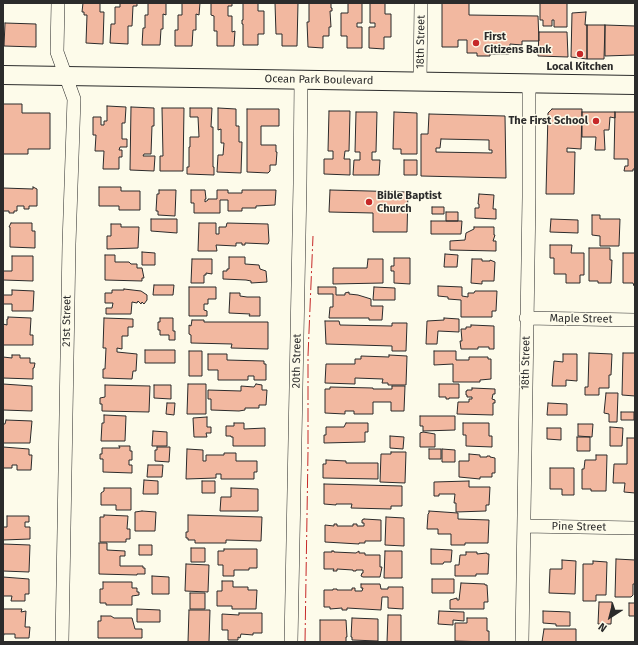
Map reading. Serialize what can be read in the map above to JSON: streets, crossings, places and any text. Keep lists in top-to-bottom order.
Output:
{
  "streets": {
    "street": [
      "18th Street",
      "Ocean Park Boulevard",
      "Maple Street",
      "21st Street",
      "20th Street",
      "Pine Street"
    ]
  },
  "crossings": [
    ["18th Street", "Ocean Park Boulevard"],
    ["18th Street", "Maple Street"],
    ["18th Street", "Pine Street"],
    ["Ocean Park Boulevard", "21st Street"],
    ["Ocean Park Boulevard", "20th Street"]
  ],
  "places": [
    "First Citizens Bank",
    "Local Kitchen",
    "The First School",
    "Bible Baptist Church"
  ],
  "north": "bottom left"
}
